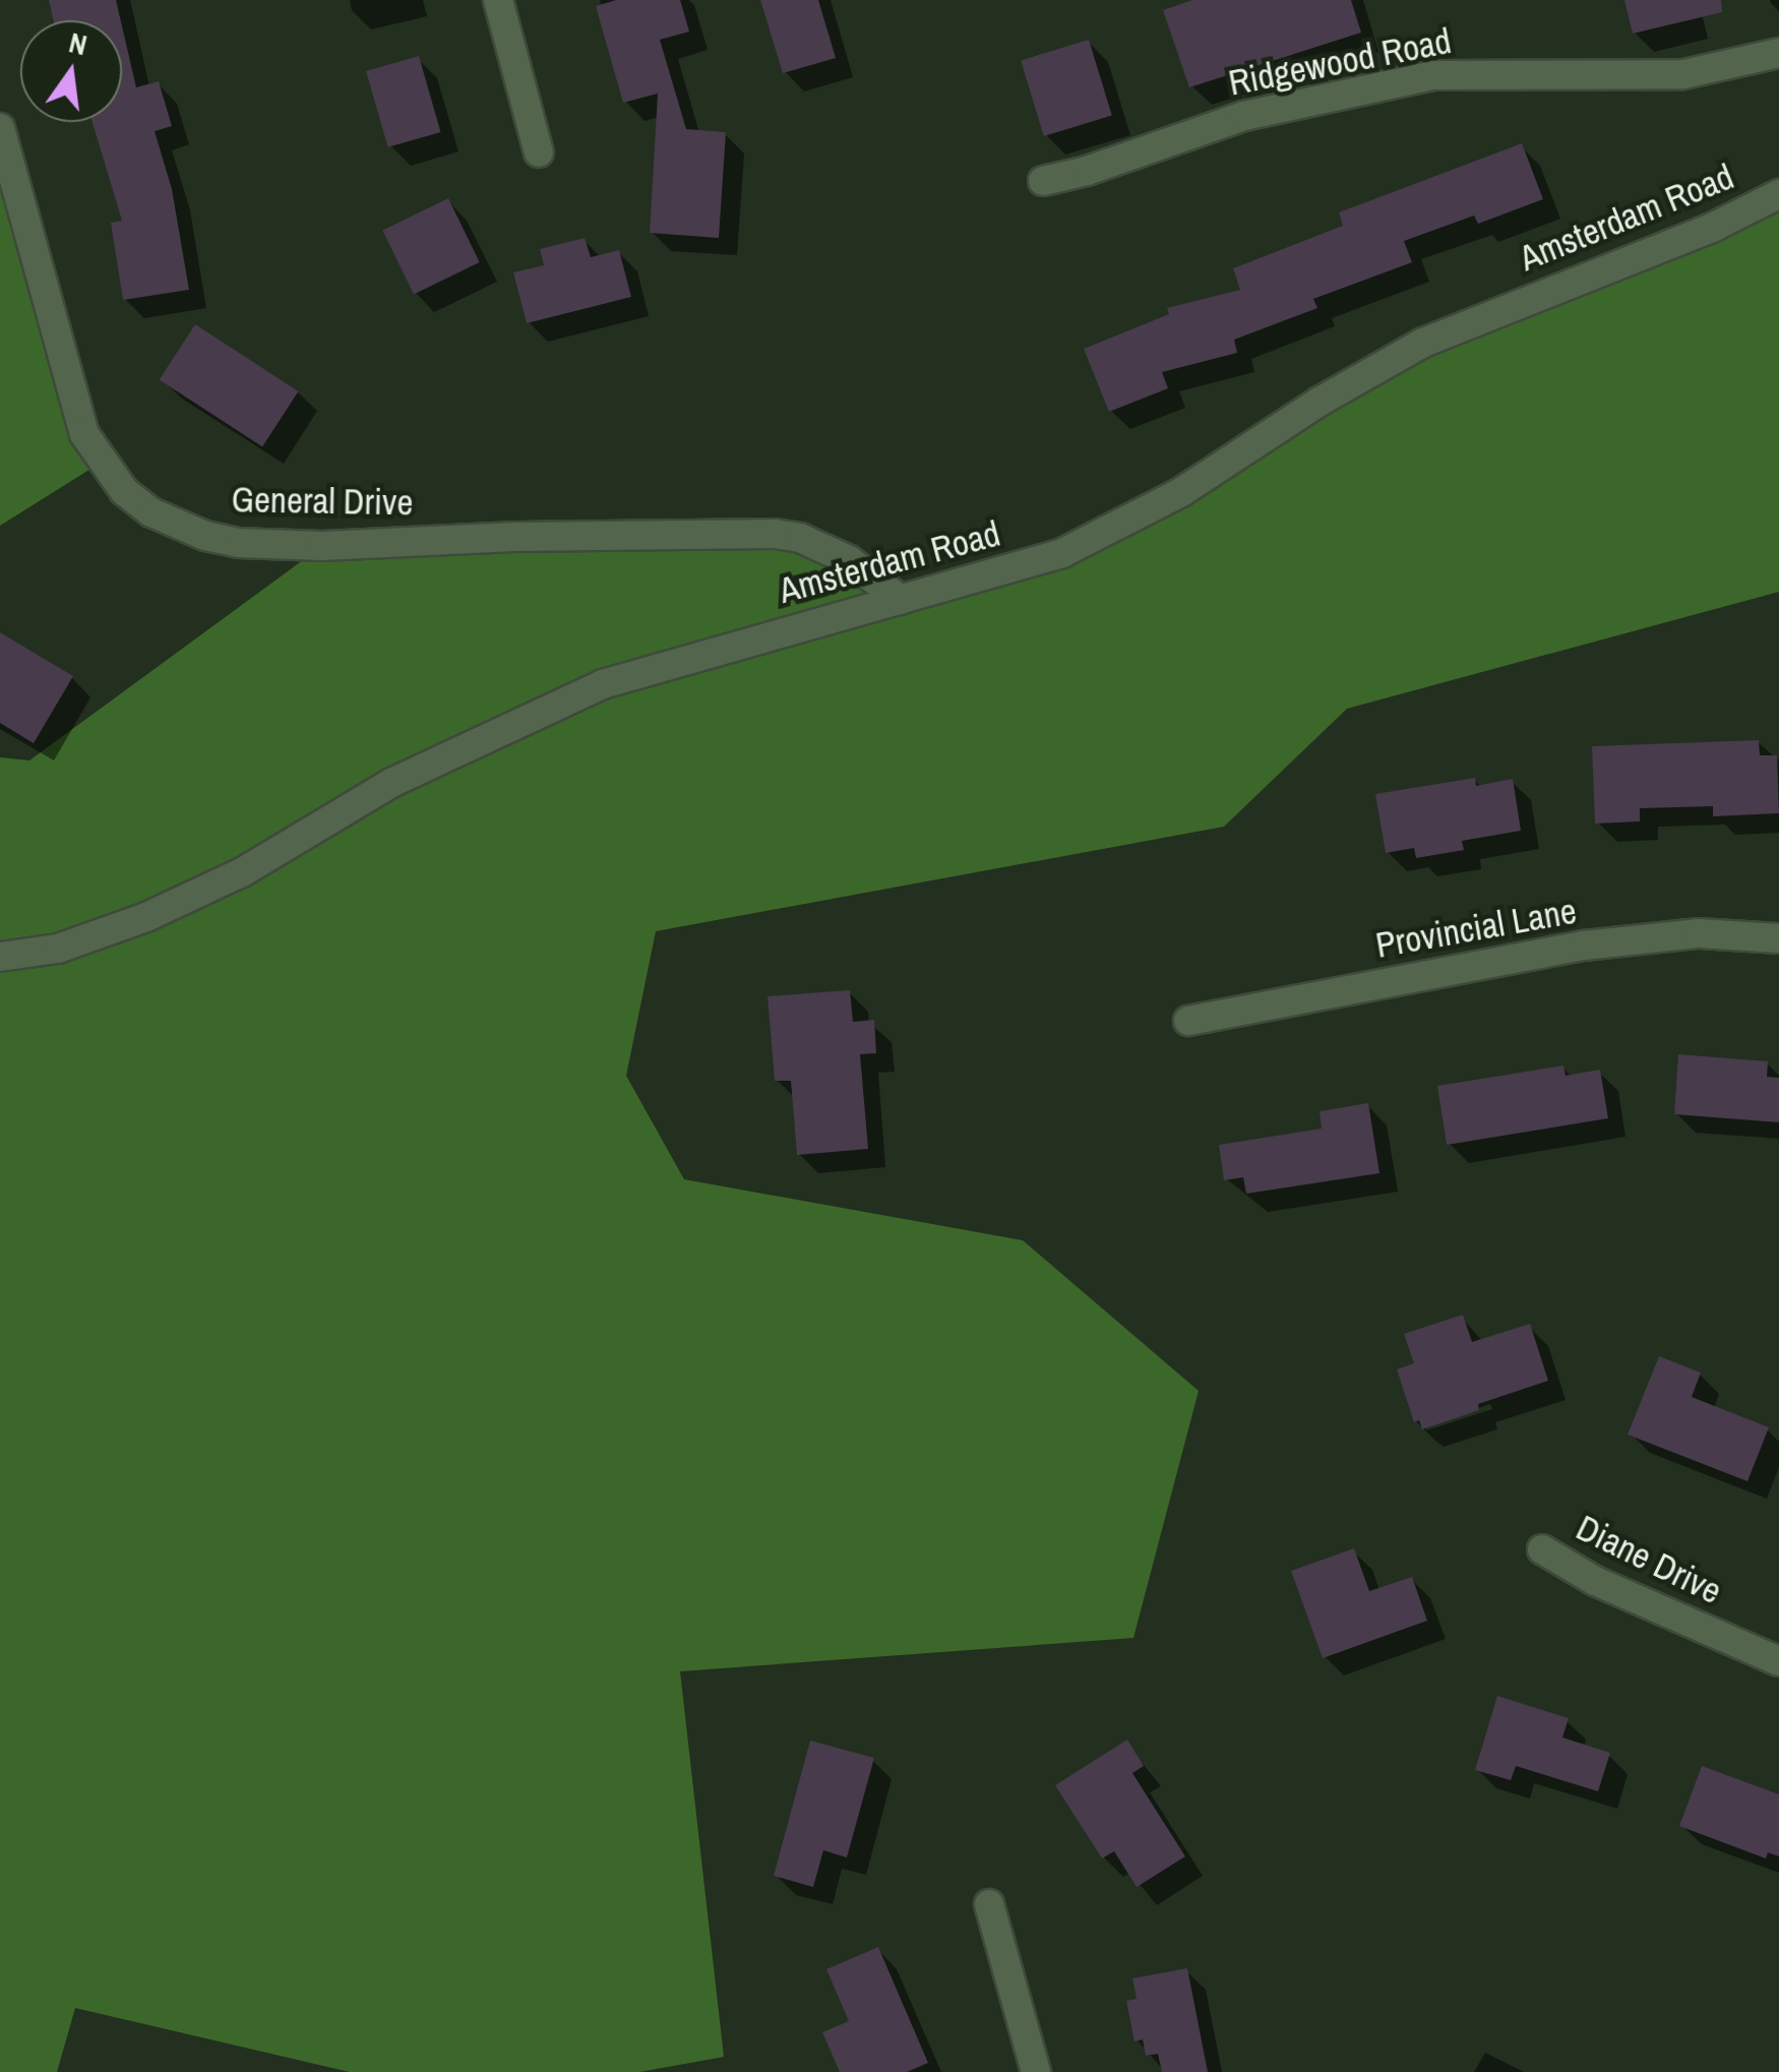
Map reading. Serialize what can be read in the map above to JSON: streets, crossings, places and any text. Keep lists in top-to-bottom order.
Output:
{
  "streets": {
    "street": [
      "Ridgewood Road",
      "Amsterdam Road",
      "General Drive",
      "Provincial Lane",
      "Diane Drive"
    ]
  },
  "crossings": [
    ["Amsterdam Road", "General Drive"]
  ],
  "north": "top"
}
